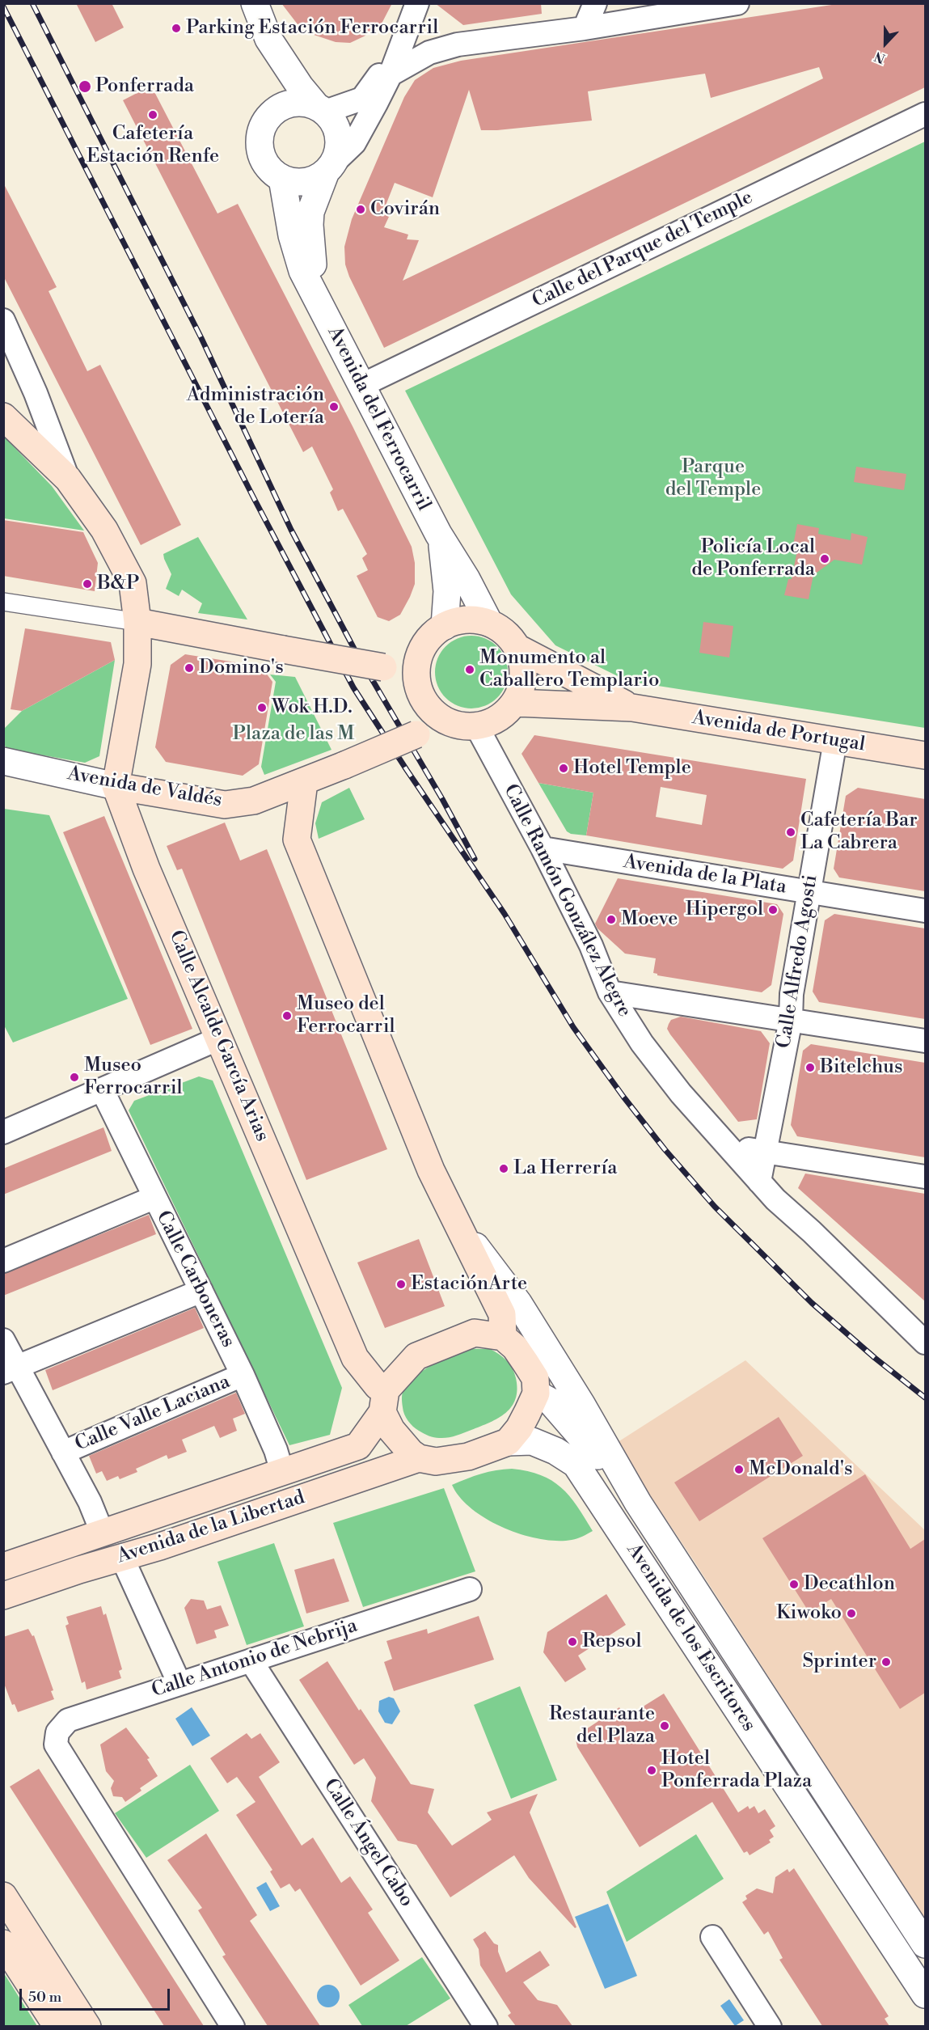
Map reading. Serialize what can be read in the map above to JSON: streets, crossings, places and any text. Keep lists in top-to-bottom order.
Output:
{
  "streets": {
    "main road": [
      "Avenida de Portugal",
      "Avenida de Valdés",
      "Calle Alcalde García Arias",
      "Avenida de la Libertad",
      "Avenida de los Escritores"
    ],
    "street": [
      "Calle del Parque del Temple",
      "Avenida del Ferrocarril",
      "Avenida de la Plata",
      "Calle Ramón González Alegre",
      "Calle Alfredo Agosti",
      "Calle Carboneras",
      "Calle Valle Laciana",
      "Calle Antonio de Nebrija",
      "Calle Ángel Cabo"
    ]
  },
  "crossings": [
    ["Calle del Parque del Temple", "Avenida del Ferrocarril"],
    ["Avenida del Ferrocarril", "Avenida de Portugal"],
    ["Avenida del Ferrocarril", "Avenida de Valdés"],
    ["Avenida del Ferrocarril", "Calle Ramón González Alegre"],
    ["Avenida de Portugal", "Avenida de Valdés"],
    ["Avenida de Portugal", "Calle Ramón González Alegre"],
    ["Avenida de Portugal", "Calle Alfredo Agosti"],
    ["Avenida de Valdés", "Calle Ramón González Alegre"],
    ["Avenida de Valdés", "Calle Alcalde García Arias"],
    ["Avenida de Valdés", "Avenida de los Escritores"],
    ["Avenida de la Plata", "Calle Ramón González Alegre"],
    ["Avenida de la Plata", "Calle Alfredo Agosti"],
    ["Calle Ramón González Alegre", "Calle Alfredo Agosti"],
    ["Calle Alcalde García Arias", "Avenida de la Libertad"],
    ["Calle Alcalde García Arias", "Avenida de los Escritores"],
    ["Calle Carboneras", "Calle Valle Laciana"],
    ["Calle Carboneras", "Avenida de la Libertad"],
    ["Avenida de la Libertad", "Avenida de los Escritores"],
    ["Calle Antonio de Nebrija", "Calle Ángel Cabo"]
  ],
  "parks": ["Parque del Temple", "Plaza de las M"],
  "places": [
    "Parking Estación Ferrocarril",
    "Ponferrada",
    "Cafetería Estación Renfe",
    "Covirán",
    "Administración de Lotería",
    "Policía Local de Ponferrada",
    "B&P",
    "Domino's",
    "Monumento al Caballero Templario",
    "Wok H.D.",
    "Hotel Temple",
    "Cafetería Bar La Cabrera",
    "Hipergol",
    "Moeve",
    "Museo del Ferrocarril",
    "Bitelchus",
    "Museo Ferrocarril",
    "La Herrería",
    "EstaciónArte",
    "McDonald's",
    "Decathlon",
    "Kiwoko",
    "Repsol",
    "Sprinter",
    "Restaurante del Plaza",
    "Hotel Ponferrada Plaza"
  ],
  "scale_bar": "50 m",
  "north": "bottom"
}
